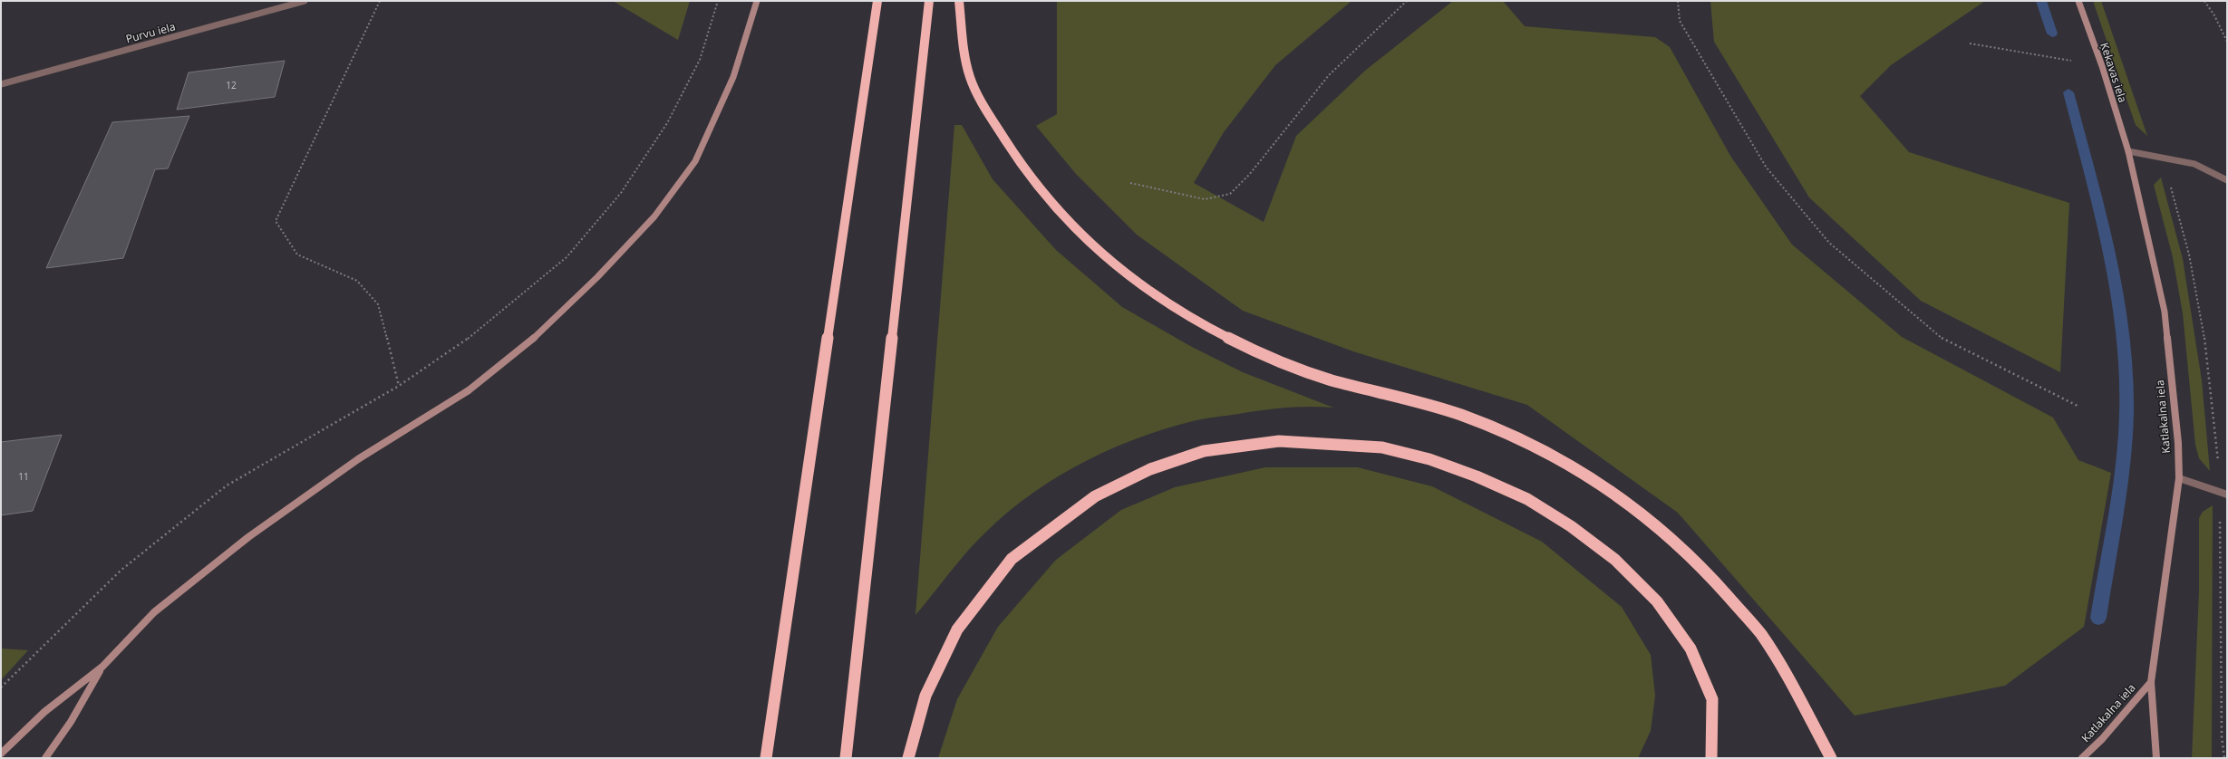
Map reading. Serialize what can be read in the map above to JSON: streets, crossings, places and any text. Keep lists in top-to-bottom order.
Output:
{
  "streets": {
    "main road": ["Ķekavas iela", "Katlakalna iela"],
    "street": ["Purvu iela"]
  },
  "crossings": [
    ["Ķekavas iela", "Katlakalna iela"]
  ],
  "house_numbers": ["12", "11"]
}
